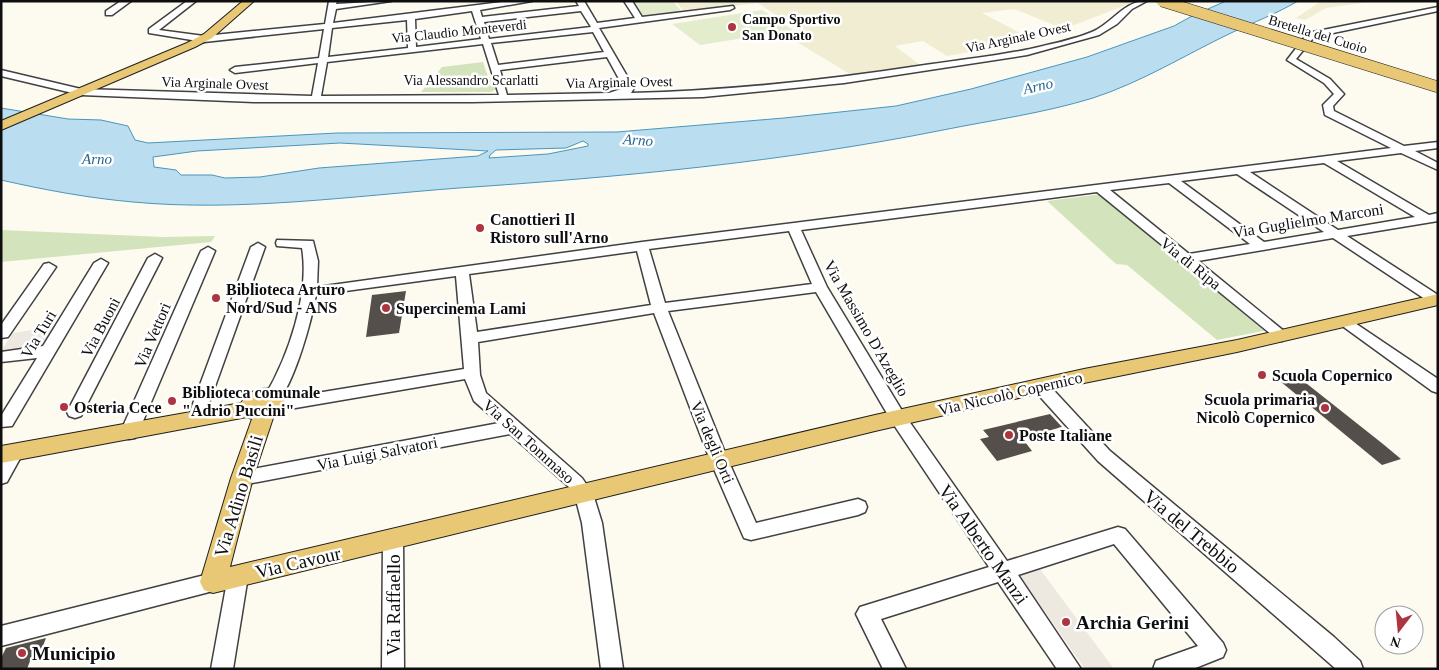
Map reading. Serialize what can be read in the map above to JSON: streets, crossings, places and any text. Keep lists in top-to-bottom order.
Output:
{
  "streets": {
    "main road": [
      "Bretella del Cuoio",
      "Via Niccolò Copernico",
      "Via Adino Basili",
      "Via Cavour"
    ],
    "street": [
      "Via Claudio Monteverdi",
      "Via Arginale Ovest",
      "Via Alessandro Scarlatti",
      "Via Guglielmo Marconi",
      "Via di Ripa",
      "Via Buoni",
      "Via Massimo D'Azeglio",
      "Via Turi",
      "Via Vettori",
      "Via San Tommaso",
      "Via degli Orti",
      "Via Luigi Salvatori",
      "Via del Trebbio",
      "Via Alberto Manzi",
      "Via Raffaello"
    ]
  },
  "crossings": [
    ["Via Arginale Ovest", "Via Alessandro Scarlatti"],
    ["Via Guglielmo Marconi", "Via di Ripa"],
    ["Via di Ripa", "Via Niccolò Copernico"],
    ["Via Massimo D'Azeglio", "Via Niccolò Copernico"],
    ["Via Massimo D'Azeglio", "Via Alberto Manzi"],
    ["Via Niccolò Copernico", "Via San Tommaso"],
    ["Via Niccolò Copernico", "Via degli Orti"],
    ["Via Niccolò Copernico", "Via del Trebbio"],
    ["Via Niccolò Copernico", "Via Alberto Manzi"],
    ["Via Niccolò Copernico", "Via Cavour"],
    ["Via San Tommaso", "Via Luigi Salvatori"],
    ["Via San Tommaso", "Via Cavour"],
    ["Via Luigi Salvatori", "Via Adino Basili"],
    ["Via Adino Basili", "Via Cavour"],
    ["Via Cavour", "Via Raffaello"]
  ],
  "water": ["Arno"],
  "places": [
    "Campo Sportivo San Donato",
    "Canottieri Il Ristoro sull'Arno",
    "Biblioteca Arturo Nord/Sud - ANS",
    "Supercinema Lami",
    "Scuola Copernico",
    "Biblioteca comunale \"Adrio Puccini\"",
    "Osteria Cece",
    "Scuola primaria Nicolò Copernico",
    "Poste Italiane",
    "Archia Gerini",
    "Municipio"
  ],
  "north": "bottom"
}
